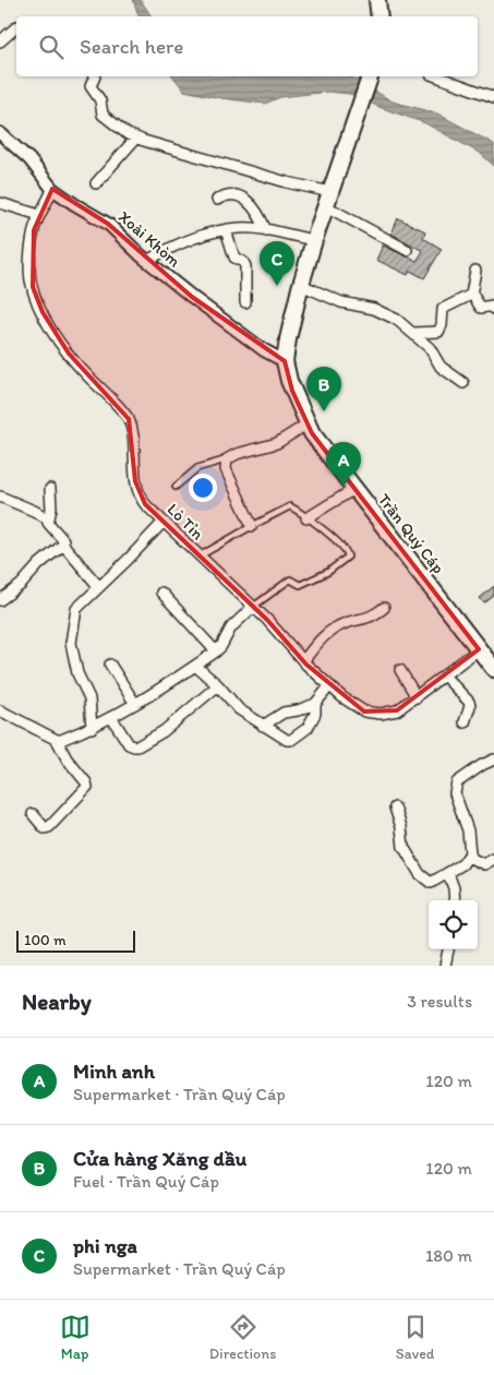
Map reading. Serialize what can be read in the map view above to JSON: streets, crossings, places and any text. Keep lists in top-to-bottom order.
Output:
{
  "streets": {
    "main road": ["Trần Quý Cáp"],
    "street": ["Xoài Khòm", "Lò Tỉn"]
  },
  "crossings": [
    ["Xoài Khòm", "Lò Tỉn"],
    ["Xoài Khòm", "Trần Quý Cáp"],
    ["Lò Tỉn", "Trần Quý Cáp"]
  ],
  "scale_bar": "100 m",
  "page": {
    "search": "Search here",
    "pins": ["C", "B", "A"],
    "scale": "100 m",
    "heading": ["Nearby", "3 results"],
    "list": [
      {
        "mark": "A",
        "name": "Minh anh",
        "note": "Supermarket · Trần Quý Cáp",
        "value": "120 m"
      },
      {
        "mark": "B",
        "name": "Cửa hàng Xăng dầu",
        "note": "Fuel · Trần Quý Cáp",
        "value": "120 m"
      },
      {
        "mark": "C",
        "name": "phi nga",
        "note": "Supermarket · Trần Quý Cáp",
        "value": "180 m"
      }
    ],
    "nav": ["Map", "Directions", "Saved"]
  }
}
